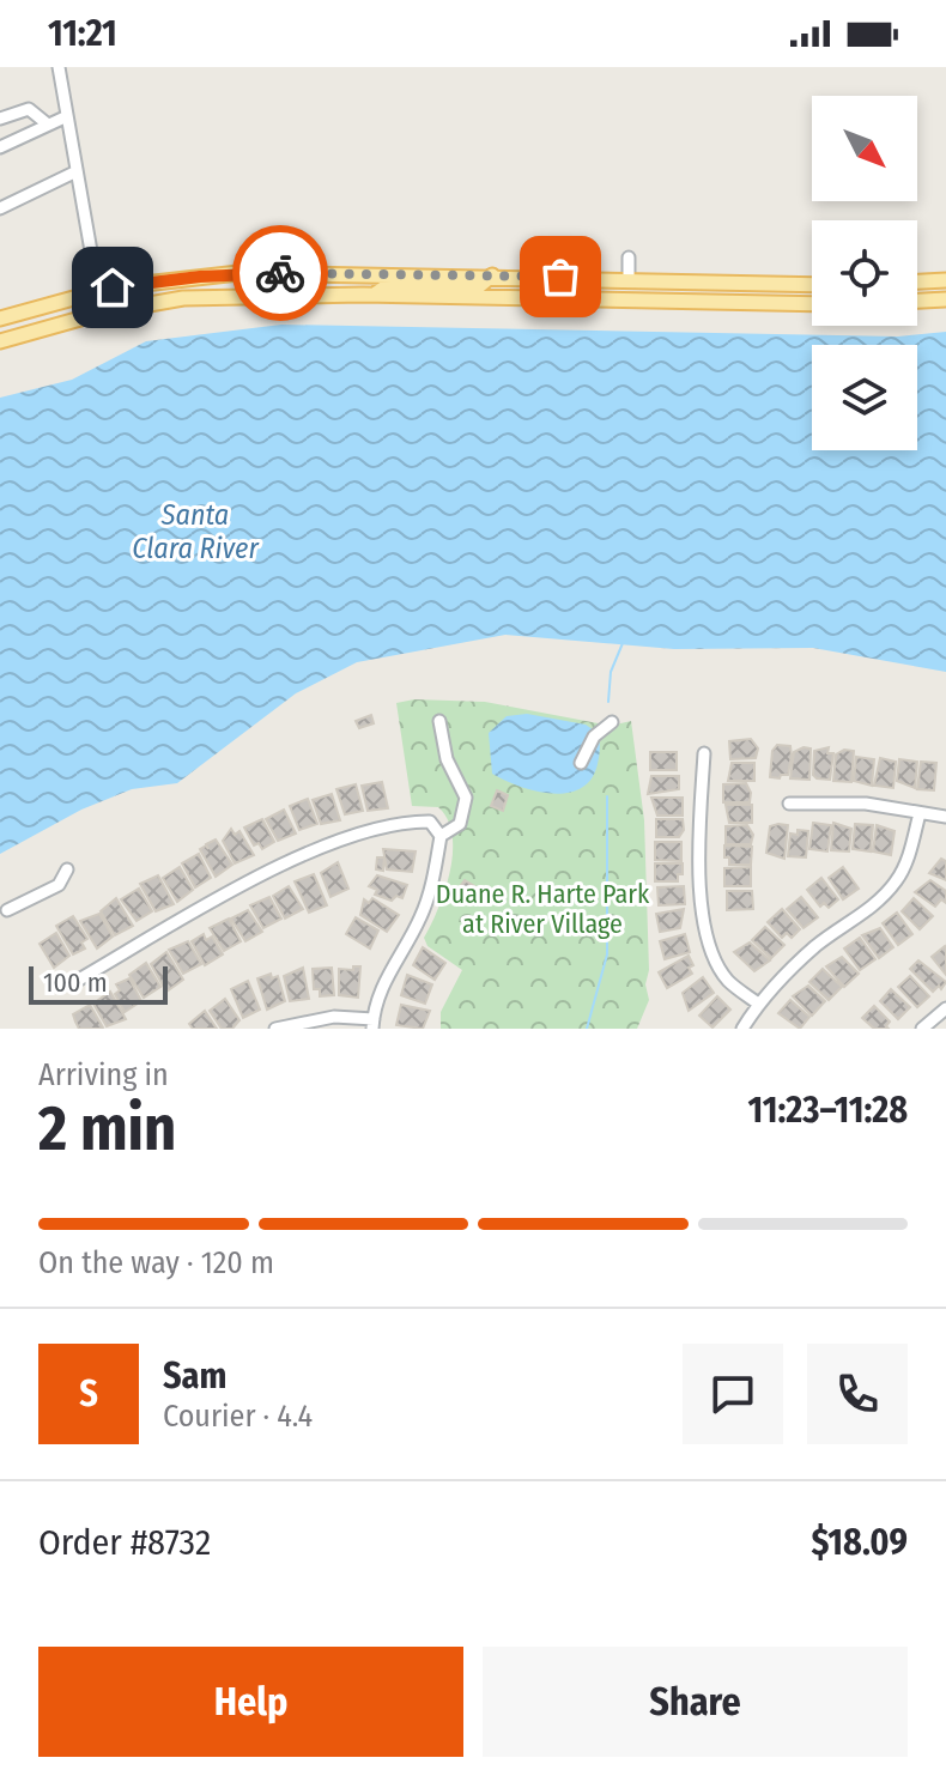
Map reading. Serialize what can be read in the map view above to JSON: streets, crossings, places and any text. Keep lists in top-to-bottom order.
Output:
{
  "water": ["Santa Clara River"],
  "parks": ["Duane R. Harte Park at River Village"],
  "scale_bar": "100 m",
  "north": "bottom right",
  "page": {
    "status": "11:21",
    "scale": "100 m",
    "heading": ["2 min", "Arriving in", "11:23–11:28"],
    "panel": [
      "Sam",
      "Courier · 4.4",
      "Order #8732",
      "$18.09"
    ],
    "bar": "On the way · 120 m",
    "round": "S",
    "buttons": ["Help", "Share"]
  }
}
